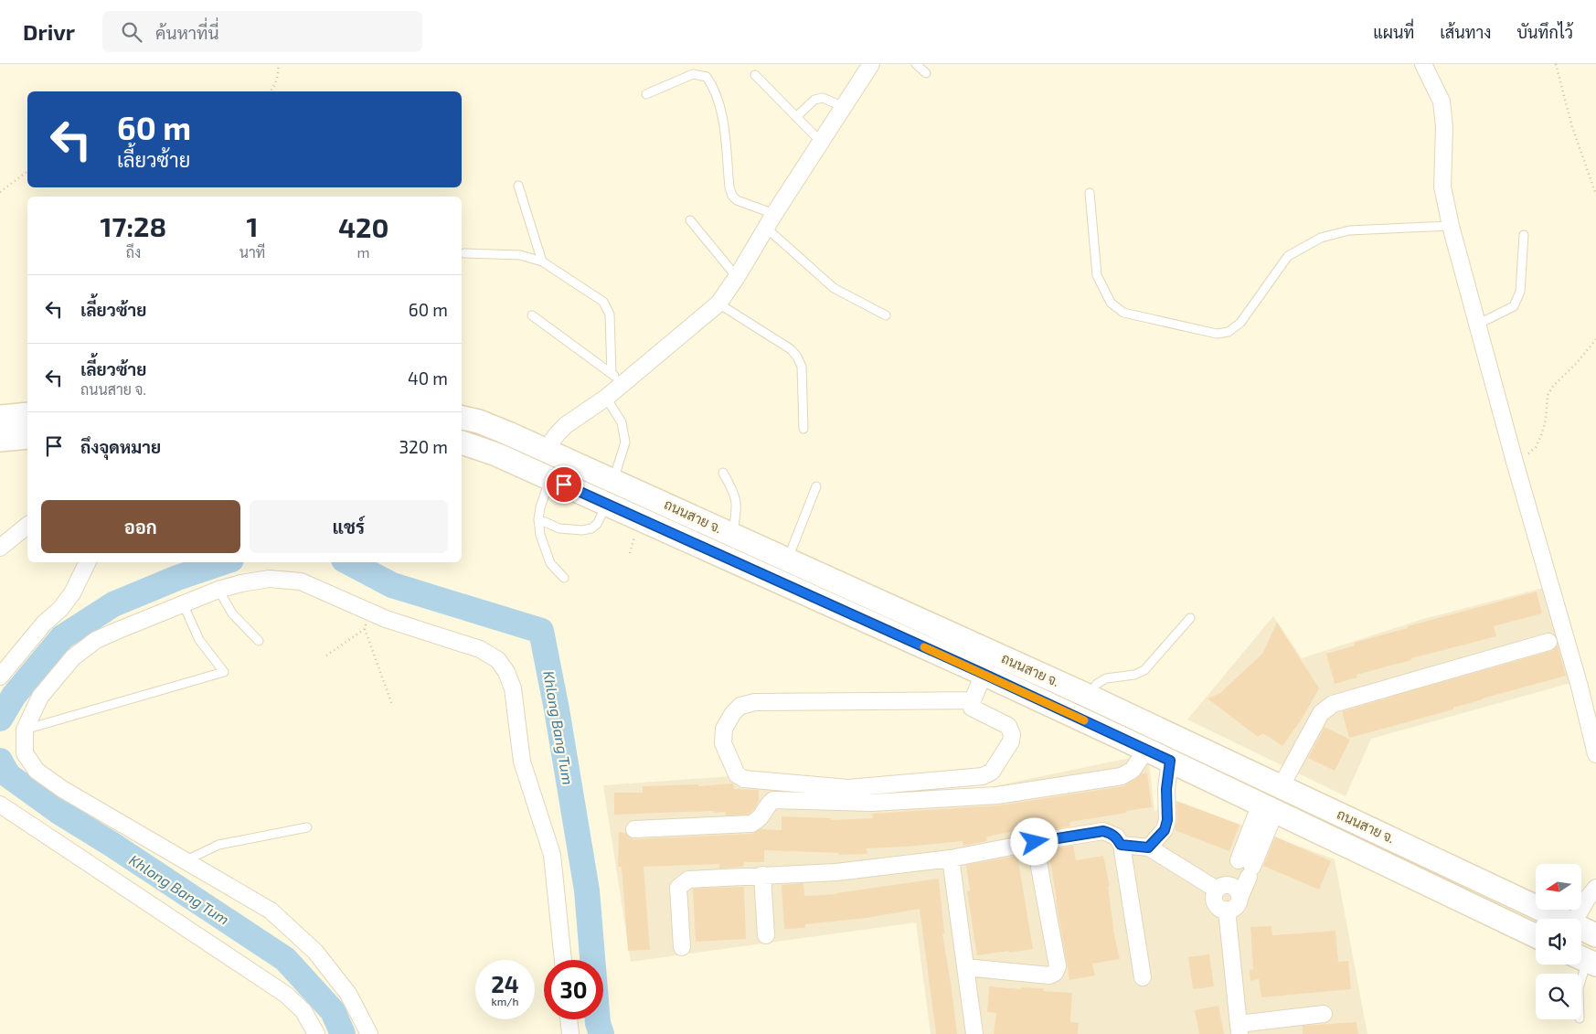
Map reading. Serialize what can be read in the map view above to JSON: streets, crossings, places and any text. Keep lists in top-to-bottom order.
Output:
{
  "streets": {
    "main road": ["ถนนสาย จ."]
  },
  "water": ["Khlong Bang Tum"],
  "north": "left",
  "page": {
    "header": "Drivr",
    "search": "ค้นหาที่นี่",
    "nav": ["แผนที่", "เส้นทาง", "บันทึกไว้"],
    "turn": ["60 m", "เลี้ยวซ้าย"],
    "eta": [
      "17:28",
      "ถึง",
      "1",
      "นาที",
      "420",
      "m"
    ],
    "list": [
      {
        "name": "เลี้ยวซ้าย",
        "value": "60 m"
      },
      {
        "name": "เลี้ยวซ้าย",
        "note": "ถนนสาย จ.",
        "value": "40 m"
      },
      {
        "name": "ถึงจุดหมาย",
        "value": "320 m"
      }
    ],
    "buttons": ["ออก", "แชร์"],
    "speed": "24 km/h",
    "limit": "30"
  }
}
